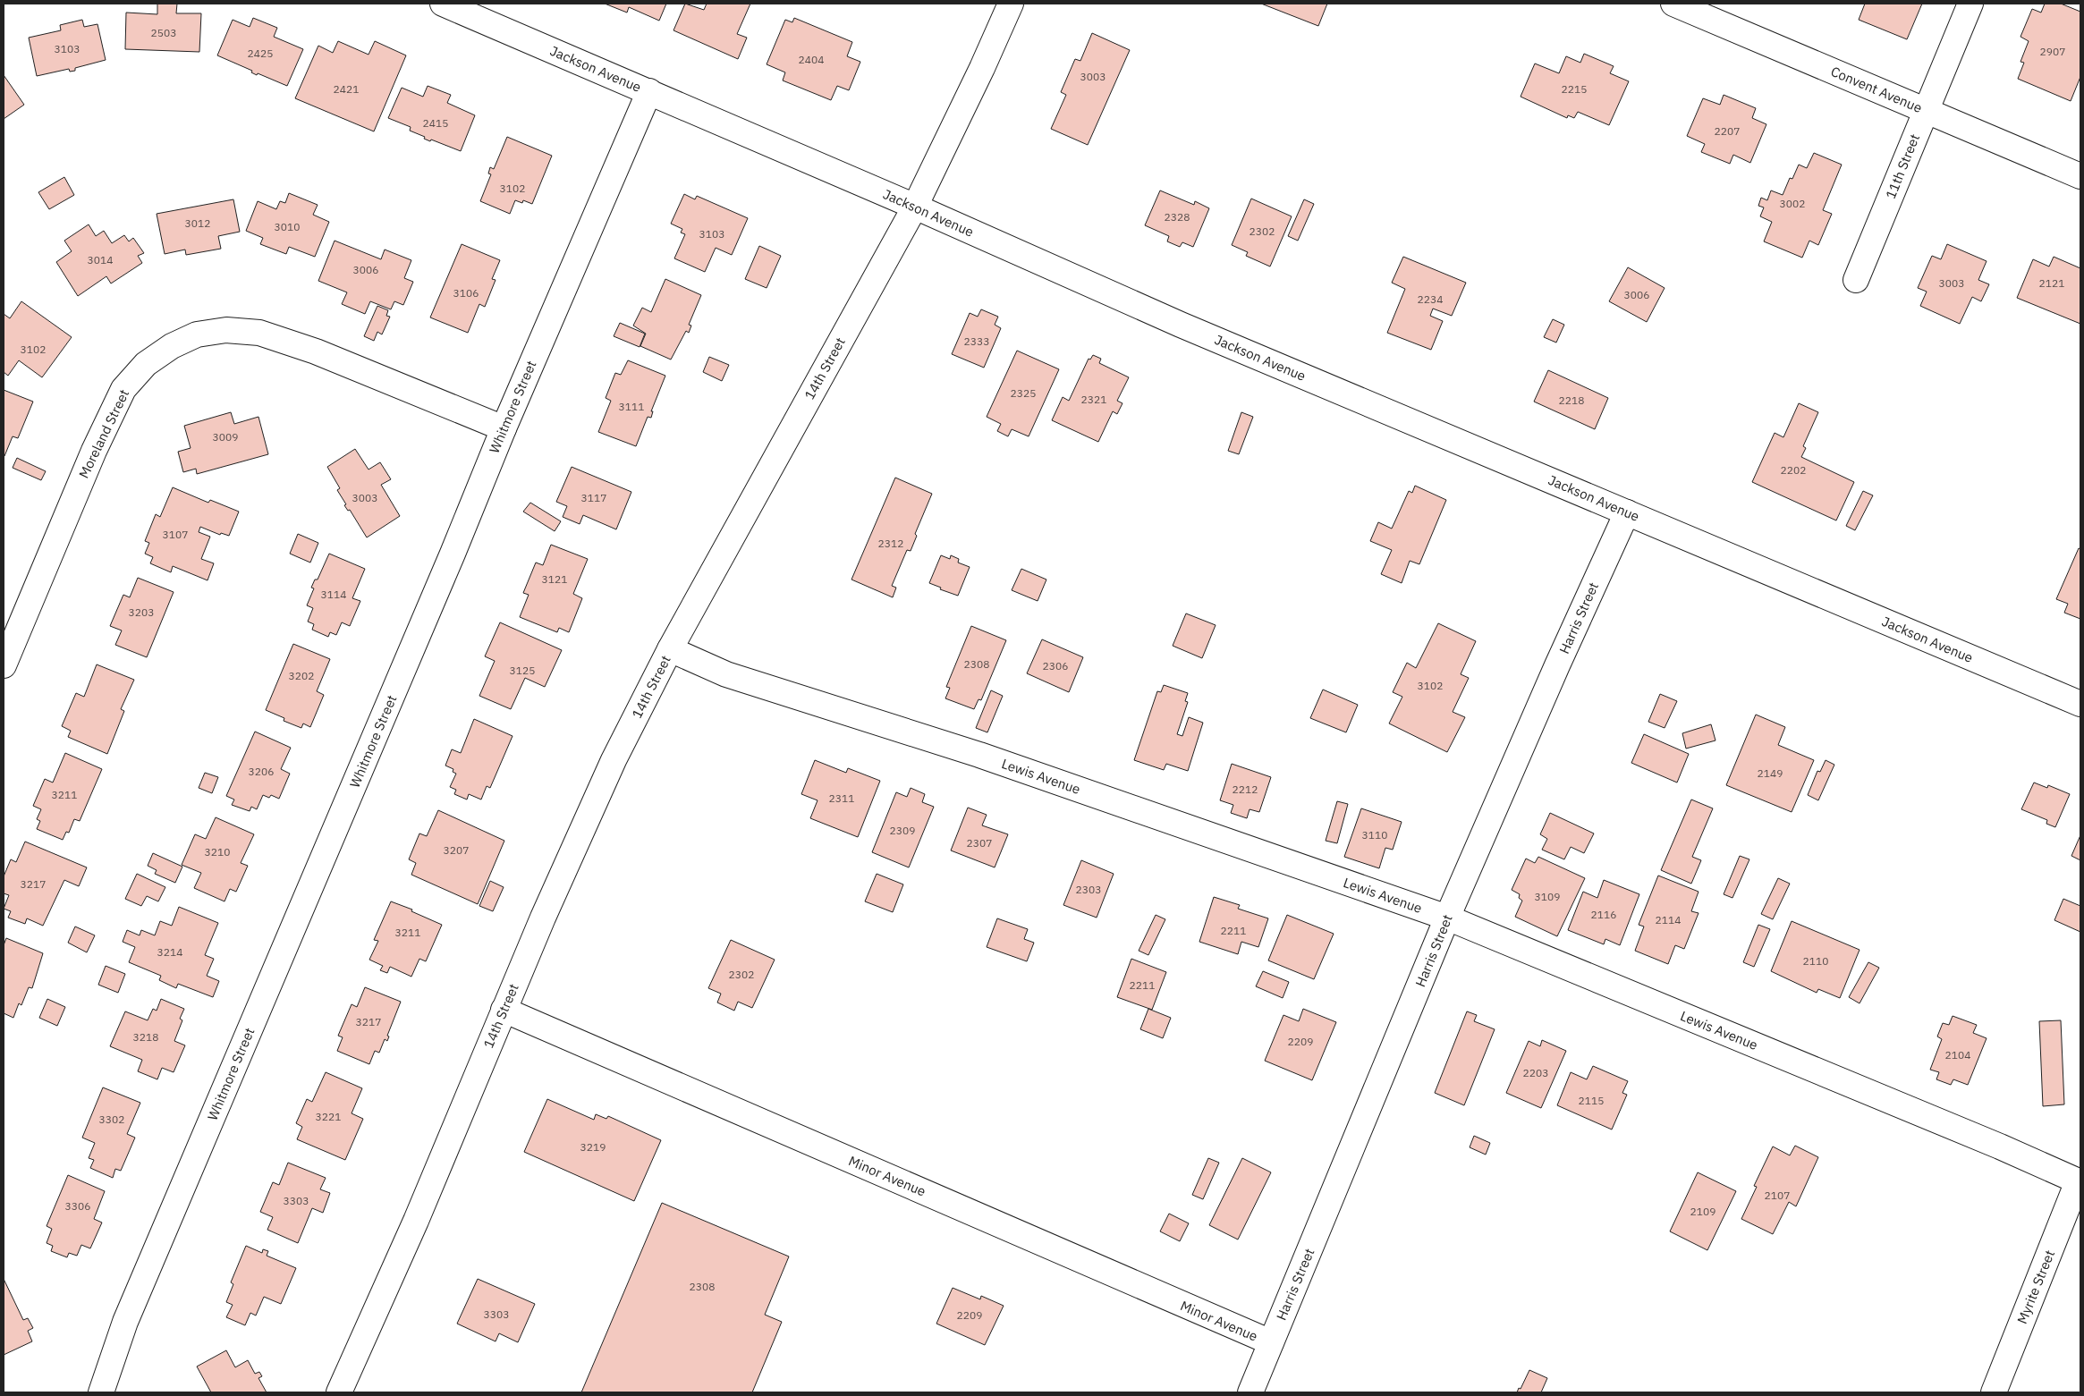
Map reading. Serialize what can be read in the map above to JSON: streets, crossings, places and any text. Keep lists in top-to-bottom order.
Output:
{
  "streets": {
    "street": [
      "Jackson Avenue",
      "Convent Avenue",
      "11th Street",
      "14th Street",
      "Whitmore Street",
      "Moreland Street",
      "Harris Street",
      "Lewis Avenue",
      "Minor Avenue",
      "Myrite Street"
    ]
  },
  "crossings": [
    ["Jackson Avenue", "14th Street"],
    ["Jackson Avenue", "Whitmore Street"],
    ["Jackson Avenue", "Harris Street"],
    ["Convent Avenue", "11th Street"],
    ["14th Street", "Lewis Avenue"],
    ["14th Street", "Minor Avenue"],
    ["Whitmore Street", "Moreland Street"],
    ["Harris Street", "Lewis Avenue"],
    ["Harris Street", "Minor Avenue"],
    ["Lewis Avenue", "Myrite Street"]
  ],
  "house_numbers": [
    "2503",
    "3103",
    "2907",
    "2425",
    "2404",
    "3003",
    "2421",
    "2215",
    "2415",
    "2207",
    "3102",
    "3002",
    "2328",
    "3012",
    "3010",
    "2302",
    "3103",
    "3014",
    "3006",
    "3003",
    "2121",
    "3106",
    "3006",
    "2234",
    "2333",
    "3102",
    "2325",
    "2321",
    "2218",
    "3111",
    "3009",
    "2202",
    "3003",
    "3117",
    "3107",
    "2312",
    "3121",
    "3114",
    "3203",
    "2308",
    "2306",
    "3125",
    "3202",
    "3102",
    "3206",
    "2149",
    "2212",
    "3211",
    "2311",
    "2309",
    "3110",
    "2307",
    "3207",
    "3210",
    "3217",
    "2303",
    "3109",
    "2116",
    "2114",
    "2211",
    "3211",
    "3214",
    "2110",
    "2302",
    "2211",
    "3217",
    "3218",
    "2209",
    "2104",
    "2203",
    "2115",
    "3221",
    "3302",
    "3219",
    "2107",
    "3303",
    "3306",
    "2109",
    "2308",
    "3303",
    "2209"
  ]
}
